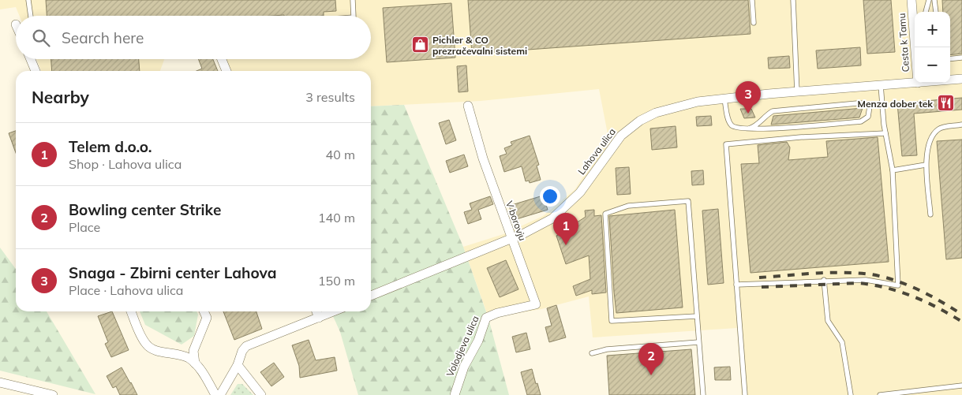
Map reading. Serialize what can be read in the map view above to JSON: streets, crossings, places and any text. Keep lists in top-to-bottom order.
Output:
{
  "streets": {
    "street": [
      "Cesta k Tamu",
      "Lahova ulica",
      "V borovju",
      "Volodjeva ulica"
    ]
  },
  "crossings": [
    ["Lahova ulica", "V borovju"],
    ["V borovju", "Volodjeva ulica"]
  ],
  "places": {
    "shop": ["Pichler & CO prezračevalni sistemi"],
    "restaurant": ["Menza dober tek"]
  },
  "page": {
    "map_buttons": ["+", "−"],
    "search": "Search here",
    "heading": ["Nearby", "3 results"],
    "pins": ["3", "1", "2"],
    "list": [
      {
        "mark": "1",
        "name": "Telem d.o.o.",
        "note": "Shop · Lahova ulica",
        "value": "40 m"
      },
      {
        "mark": "2",
        "name": "Bowling center Strike",
        "note": "Place",
        "value": "140 m"
      },
      {
        "mark": "3",
        "name": "Snaga - Zbirni center Lahova",
        "note": "Place · Lahova ulica",
        "value": "150 m"
      }
    ]
  }
}
